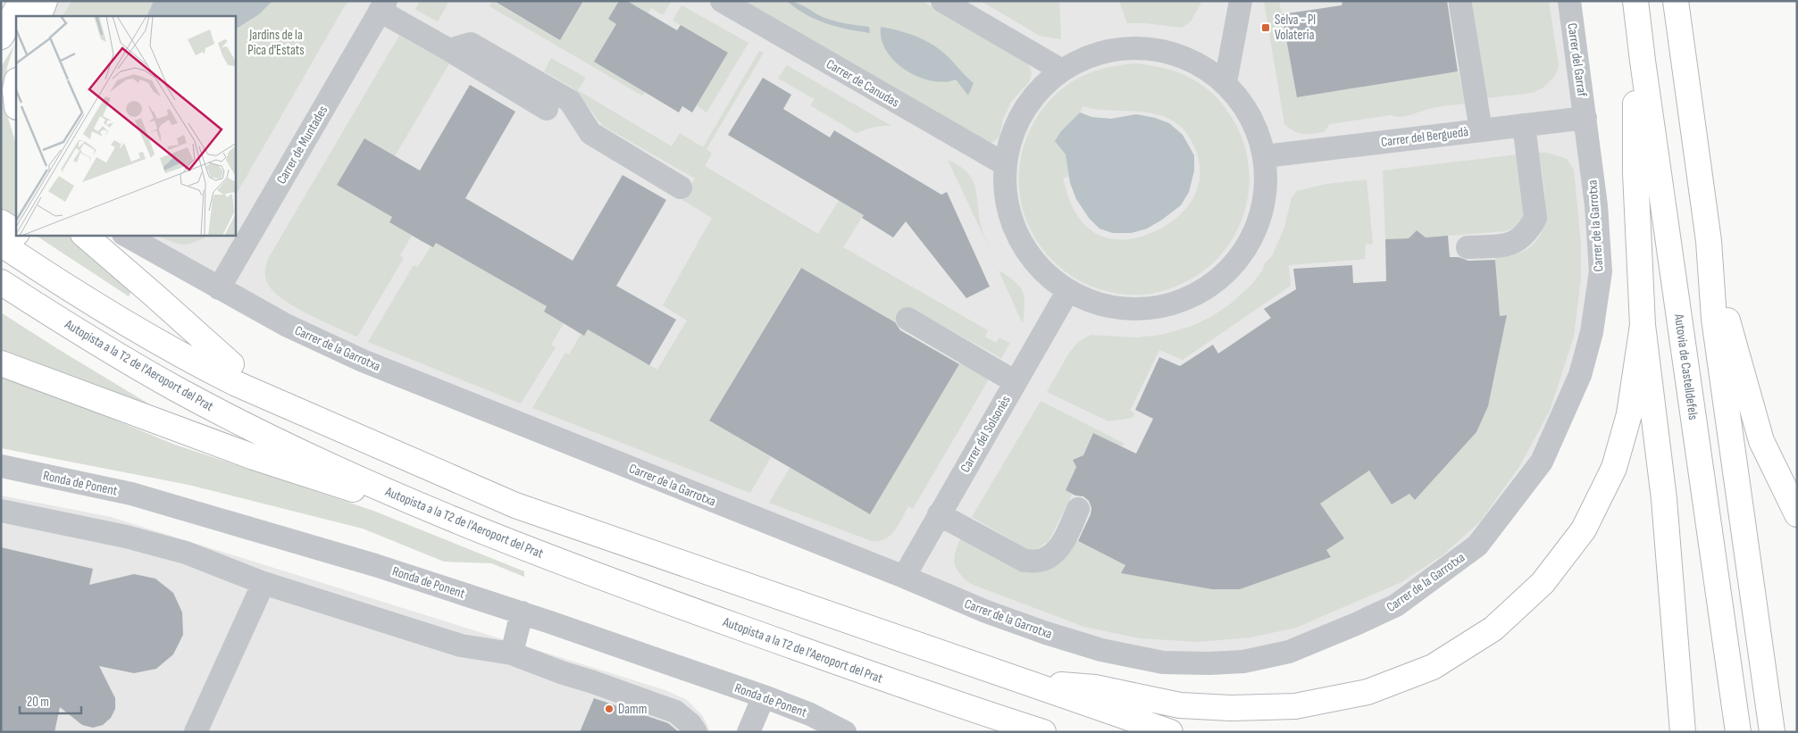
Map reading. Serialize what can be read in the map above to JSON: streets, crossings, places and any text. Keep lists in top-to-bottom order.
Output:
{
  "streets": {
    "main road": ["Autopista a la T2 de l'Aeroport del Prat", "Autovia de Castelldefels"],
    "street": [
      "Carrer del Garraf",
      "Carrer de Canudas",
      "Carrer del Berguedà",
      "Carrer de Muntades",
      "Carrer de la Garrotxa",
      "Carrer del Solsonès",
      "Ronda de Ponent"
    ]
  },
  "crossings": [
    ["Carrer del Garraf", "Carrer del Berguedà"],
    ["Carrer del Garraf", "Carrer de la Garrotxa"],
    ["Carrer del Berguedà", "Carrer de la Garrotxa"],
    ["Carrer de Muntades", "Carrer de la Garrotxa"],
    ["Carrer de la Garrotxa", "Carrer del Solsonès"]
  ],
  "parks": ["Jardins de la Pica d'Estats"],
  "places": {
    "transit": ["Selva - Pl Volateria"],
    "other": ["Damm"]
  },
  "scale_bar": "20 m"
}
